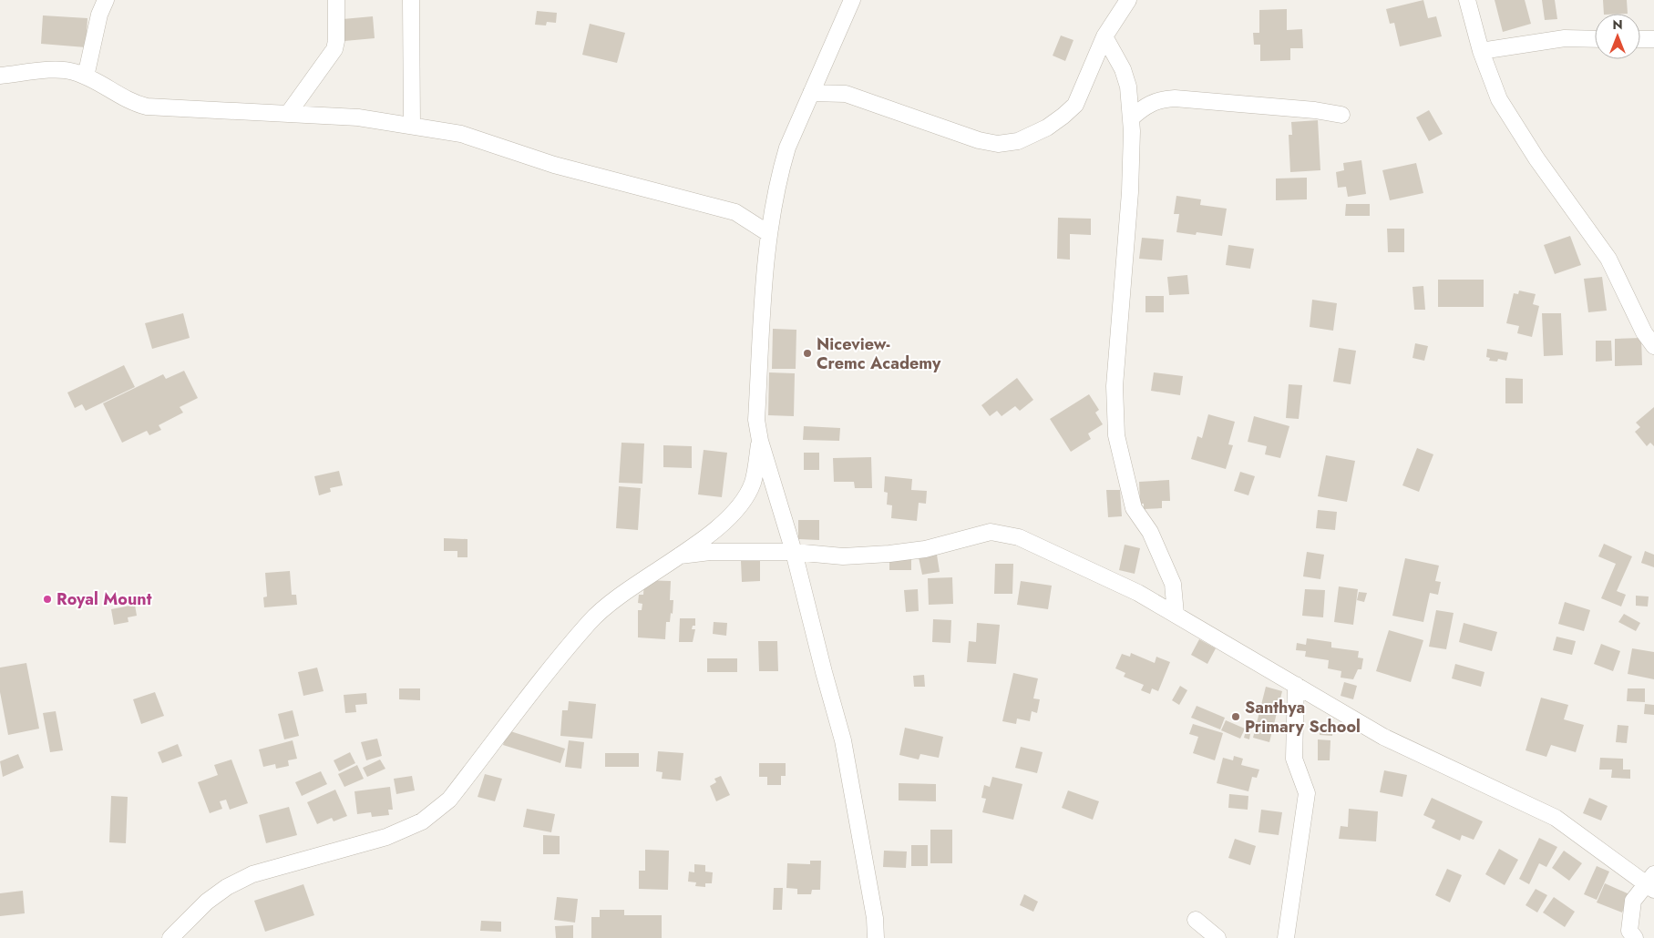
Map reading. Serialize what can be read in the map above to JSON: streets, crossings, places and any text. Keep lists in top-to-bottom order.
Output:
{
  "places": ["Niceview- Cremc Academy", "Royal Mount", "Santhya Primary School"],
  "north": "top"
}
